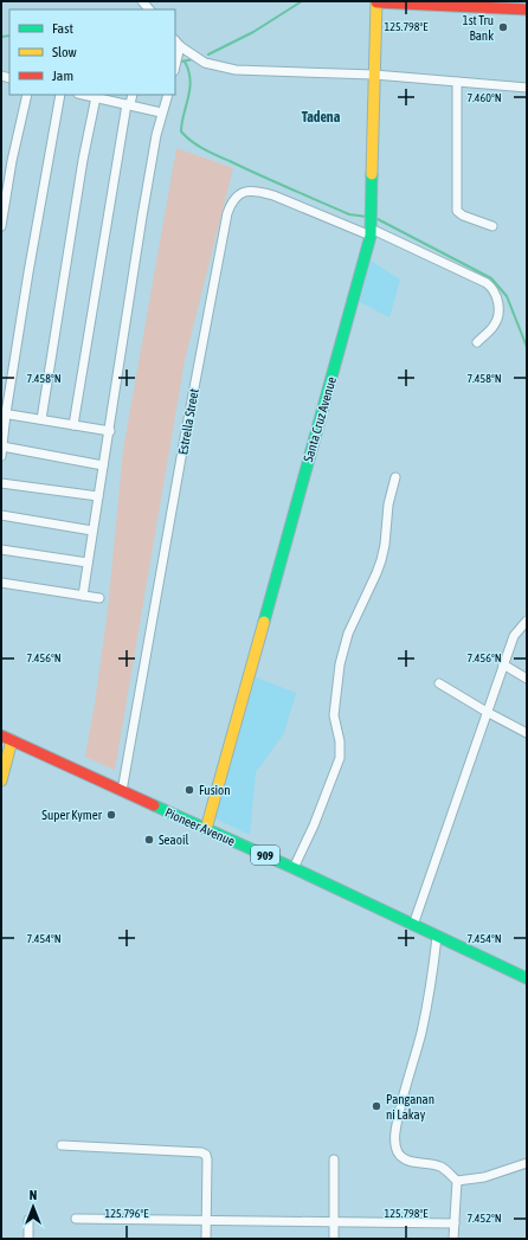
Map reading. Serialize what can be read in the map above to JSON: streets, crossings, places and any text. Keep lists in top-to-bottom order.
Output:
{
  "streets": {
    "main road": ["Santa Cruz Avenue", "Pioneer Avenue", "909"],
    "street": ["Estrella Street"]
  },
  "crossings": [
    ["Santa Cruz Avenue", "Estrella Street"],
    ["Santa Cruz Avenue", "Pioneer Avenue"],
    ["Estrella Street", "Pioneer Avenue"]
  ],
  "districts": ["Tadena"],
  "places": [
    "1st Tru Bank",
    "Fusion",
    "Super Kymer",
    "Seaoil",
    "Panganan ni Lakay"
  ],
  "legend": ["Fast", "Slow", "Jam"],
  "north": "top",
  "coordinates": [
    "125.798°E",
    "7.460°N",
    "7.458°N",
    "7.456°N",
    "7.454°N",
    "125.796°E",
    "7.452°N"
  ]
}
